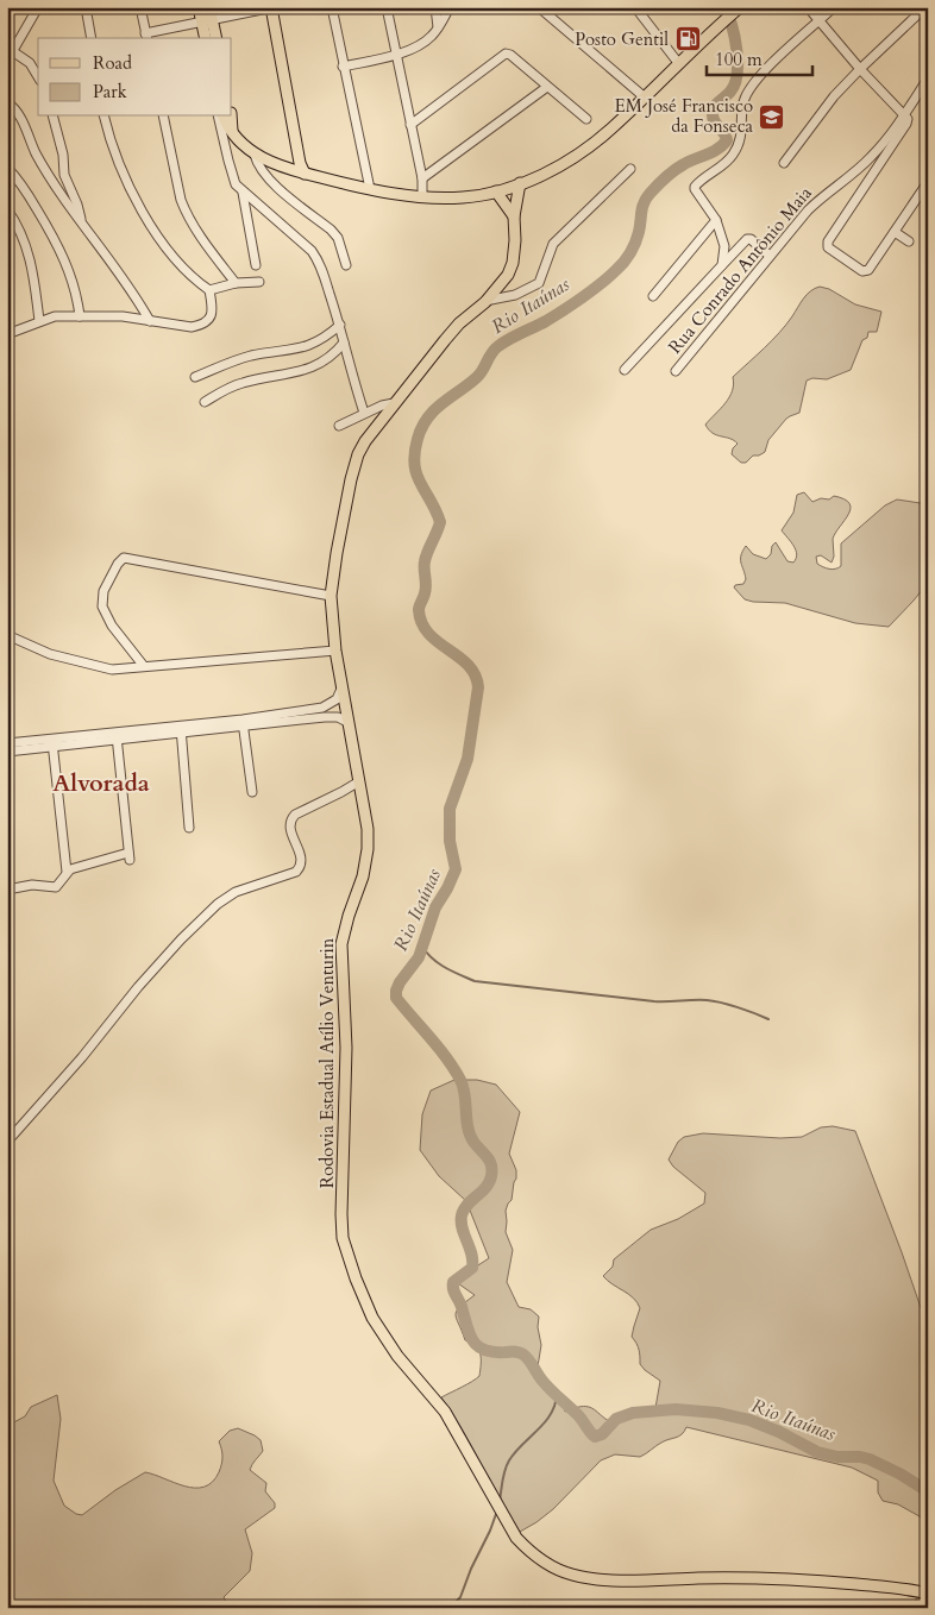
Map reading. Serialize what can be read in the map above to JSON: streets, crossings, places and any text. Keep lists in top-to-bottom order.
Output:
{
  "streets": {
    "main road": ["Rodovia Estadual Atílio Venturin"],
    "street": ["Rua Conrado Antônio Maia"]
  },
  "districts": ["Alvorada"],
  "water": ["Rio Itaúnas"],
  "places": {
    "fuel station": ["Posto Gentil"],
    "school or university": ["EM José Francisco da Fonseca"]
  },
  "legend": ["Road", "Park"],
  "scale_bar": "100 m"
}
